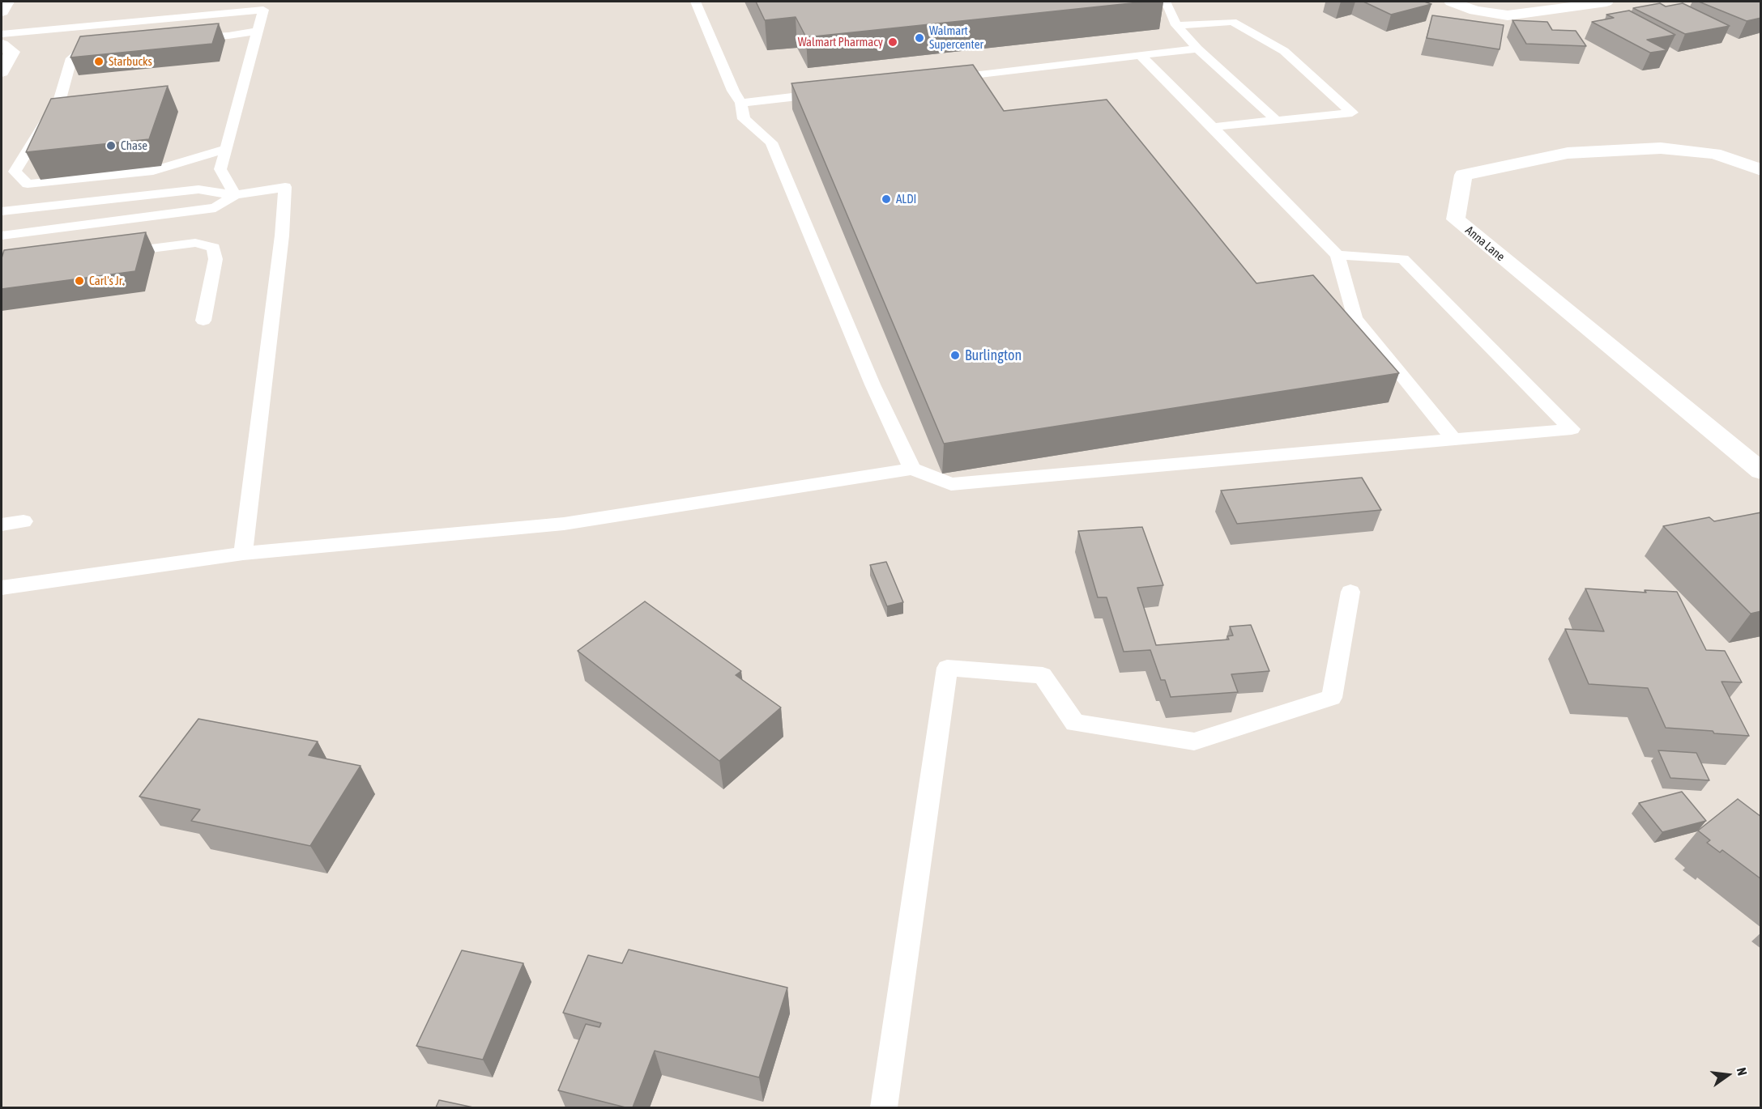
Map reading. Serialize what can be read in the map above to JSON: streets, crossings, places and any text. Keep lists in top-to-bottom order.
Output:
{
  "streets": {
    "street": ["Anna Lane"]
  },
  "places": [
    "Walmart Supercenter",
    "Walmart Pharmacy",
    "Starbucks",
    "Chase",
    "ALDI",
    "Carl's Jr.",
    "Burlington"
  ],
  "north": "right"
}
